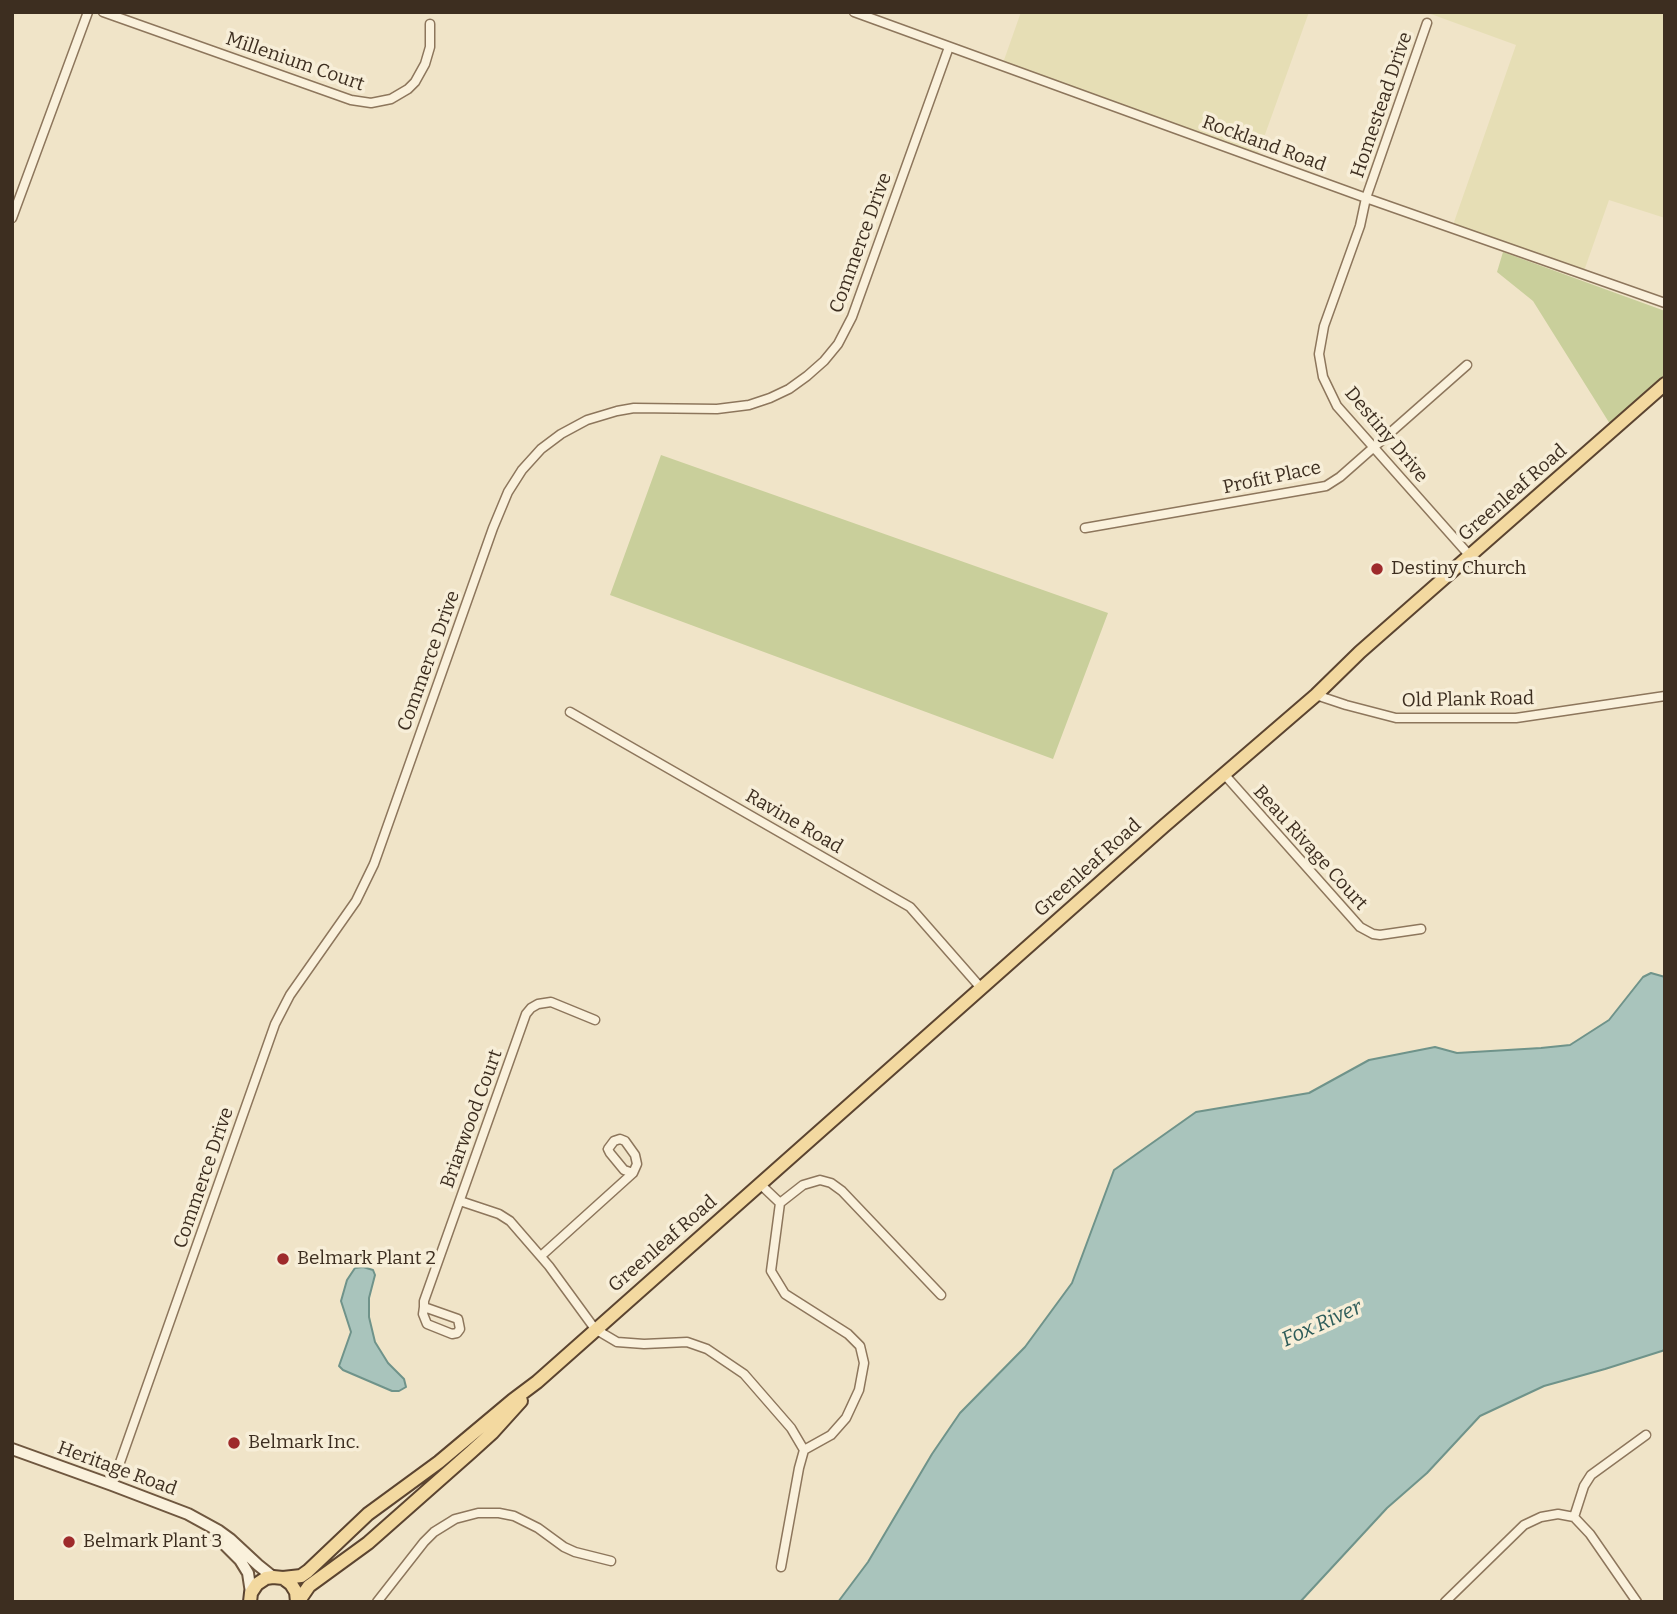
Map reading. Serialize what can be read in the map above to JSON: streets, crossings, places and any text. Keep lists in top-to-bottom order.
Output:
{
  "streets": {
    "main road": ["Greenleaf Road", "Heritage Road"],
    "street": [
      "Millenium Court",
      "Homestead Drive",
      "Rockland Road",
      "Commerce Drive",
      "Destiny Drive",
      "Profit Place",
      "Old Plank Road",
      "Ravine Road",
      "Beau Rivage Court",
      "Briarwood Court"
    ]
  },
  "crossings": [
    ["Homestead Drive", "Rockland Road"],
    ["Homestead Drive", "Destiny Drive"],
    ["Rockland Road", "Commerce Drive"],
    ["Rockland Road", "Destiny Drive"],
    ["Commerce Drive", "Heritage Road"],
    ["Destiny Drive", "Profit Place"],
    ["Destiny Drive", "Greenleaf Road"],
    ["Greenleaf Road", "Old Plank Road"],
    ["Greenleaf Road", "Ravine Road"],
    ["Greenleaf Road", "Beau Rivage Court"],
    ["Greenleaf Road", "Heritage Road"]
  ],
  "water": ["Fox River"],
  "places": [
    "Destiny Church",
    "Belmark Plant 2",
    "Belmark Inc.",
    "Belmark Plant 3"
  ]
}
